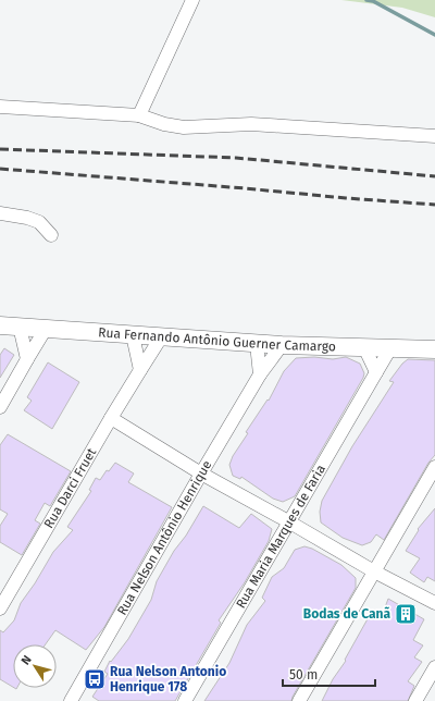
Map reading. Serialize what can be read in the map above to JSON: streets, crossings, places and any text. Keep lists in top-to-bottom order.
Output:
{
  "streets": {
    "street": [
      "Rua Fernando Antônio Guerner Camargo",
      "Rua Darci Fruet",
      "Rua Maria Marques de Faria",
      "Rua Nelson Antônio Henrique"
    ]
  },
  "crossings": [
    ["Rua Fernando Antônio Guerner Camargo", "Rua Darci Fruet"],
    ["Rua Fernando Antônio Guerner Camargo", "Rua Maria Marques de Faria"],
    ["Rua Fernando Antônio Guerner Camargo", "Rua Nelson Antônio Henrique"]
  ],
  "places": {
    "building": ["Bodas de Canã"],
    "bus stop": ["Rua Nelson Antonio Henrique 178"]
  },
  "scale_bar": "50 m",
  "north": "top left"
}
